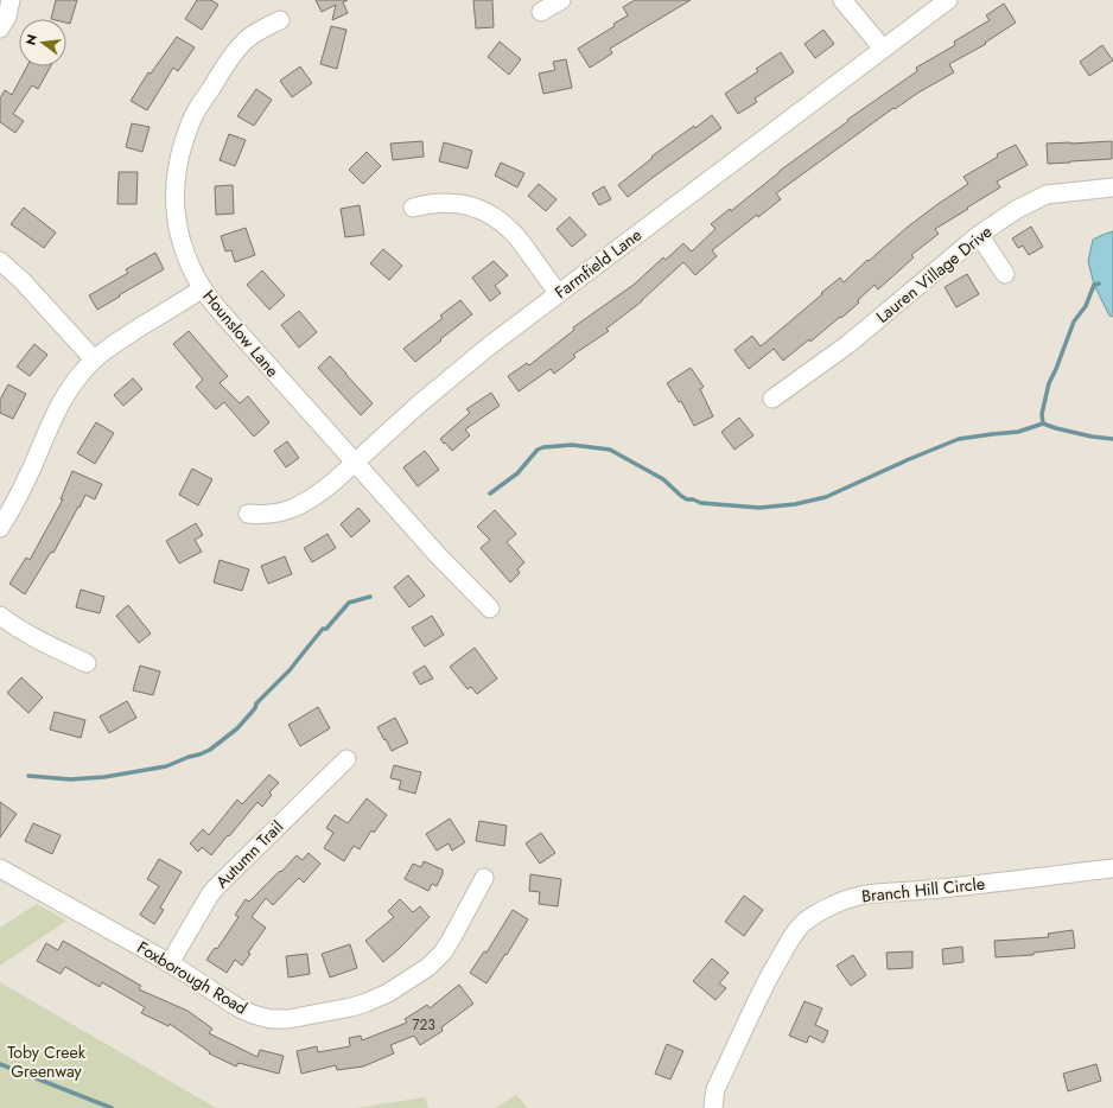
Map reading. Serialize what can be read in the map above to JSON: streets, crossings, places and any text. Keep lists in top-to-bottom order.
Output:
{
  "streets": {
    "street": [
      "Farmfield Lane",
      "Lauren Village Drive",
      "Hounslow Lane",
      "Autumn Trail",
      "Branch Hill Circle",
      "Foxborough Road"
    ]
  },
  "crossings": [
    ["Farmfield Lane", "Hounslow Lane"],
    ["Autumn Trail", "Foxborough Road"]
  ],
  "parks": ["Toby Creek Greenway"],
  "house_numbers": ["723"],
  "north": "left"
}
